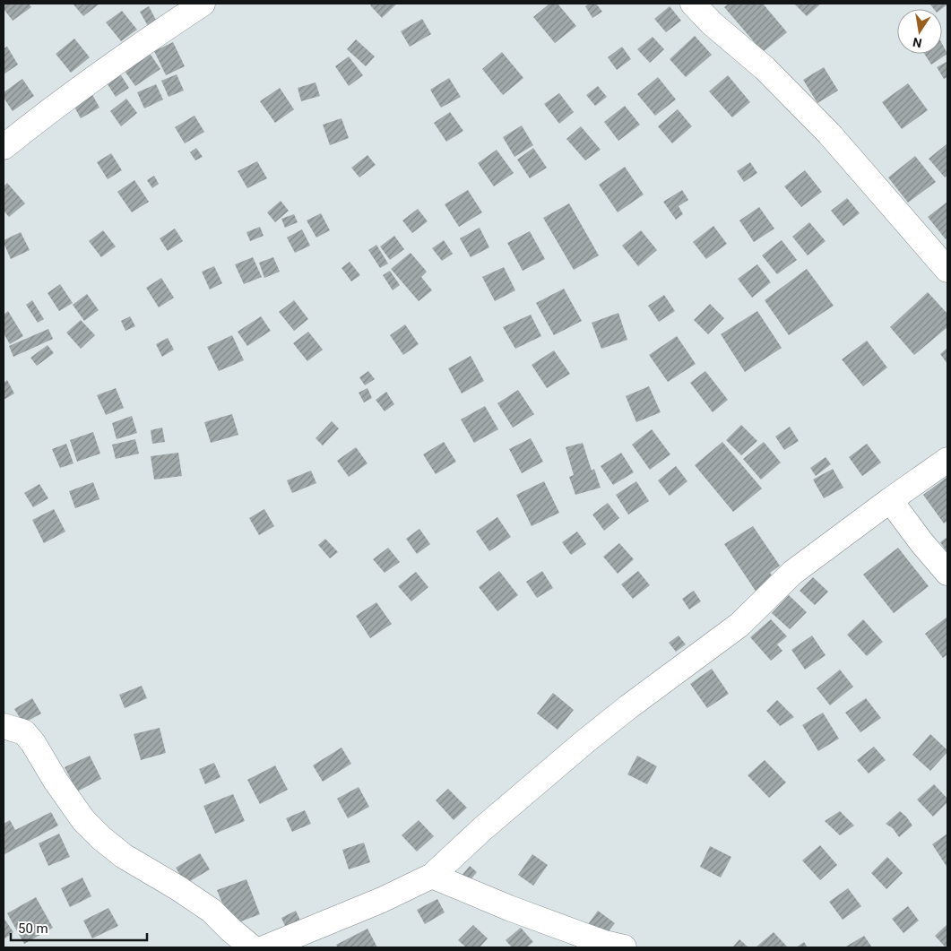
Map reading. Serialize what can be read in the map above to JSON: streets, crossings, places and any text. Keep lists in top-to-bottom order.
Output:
{
  "scale_bar": "50 m",
  "north": "bottom"
}
